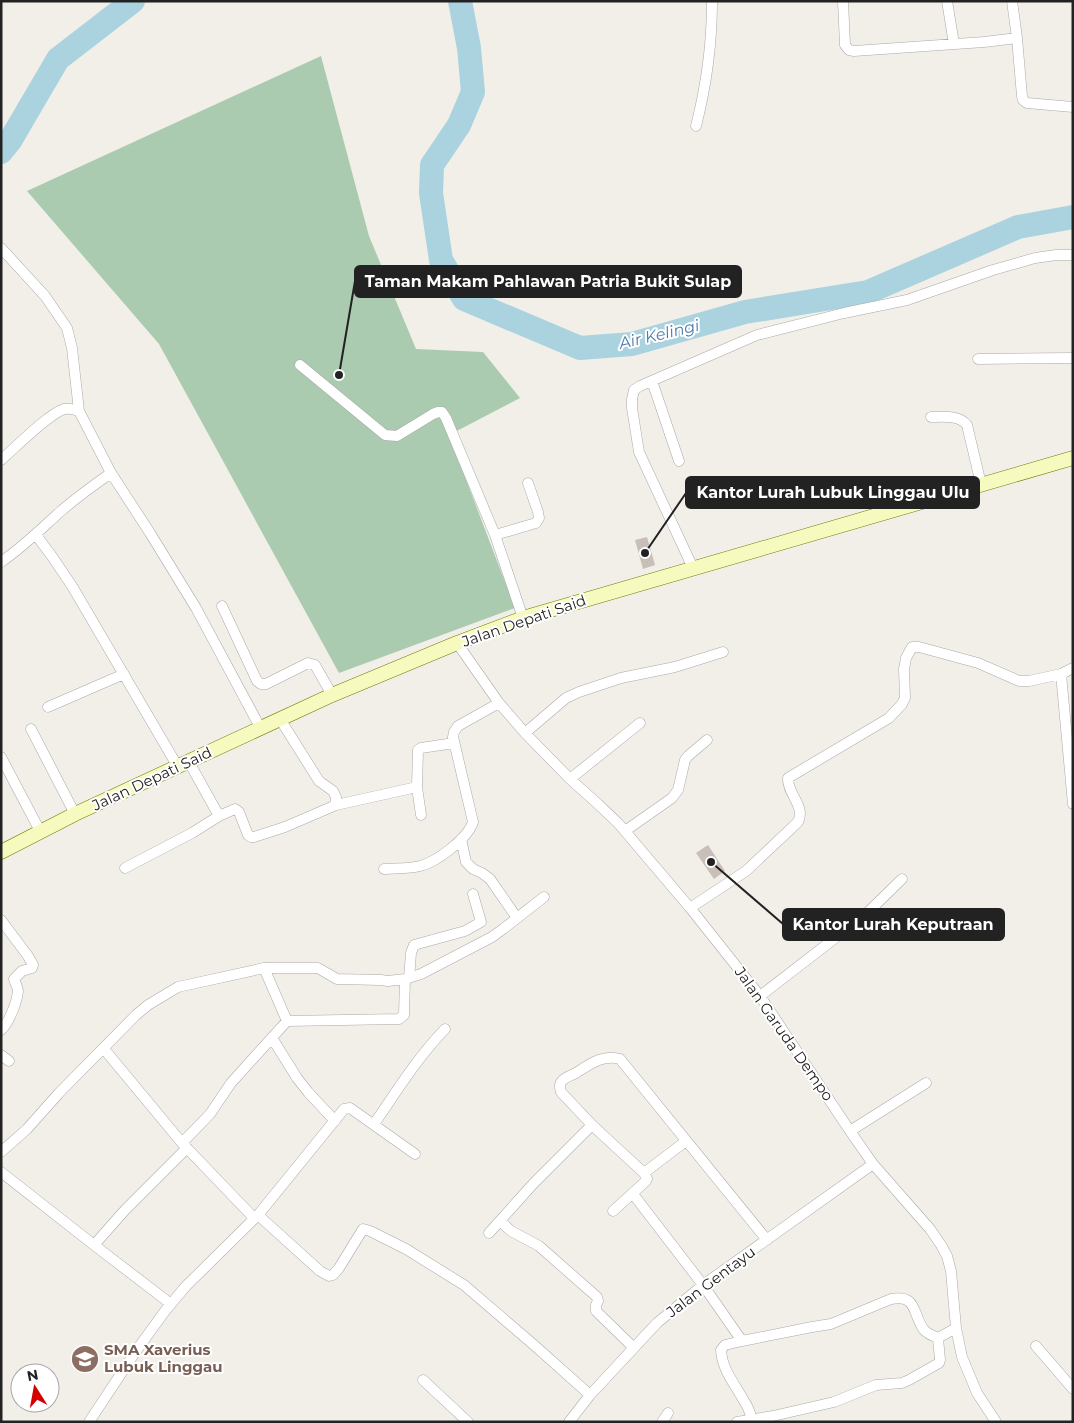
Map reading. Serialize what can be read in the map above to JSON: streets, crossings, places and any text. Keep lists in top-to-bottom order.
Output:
{
  "streets": {
    "main road": ["Jalan Depati Said"],
    "street": ["Jalan Garuda Dempo", "Jalan Gentayu"]
  },
  "crossings": [
    ["Jalan Depati Said", "Jalan Garuda Dempo"],
    ["Jalan Garuda Dempo", "Jalan Gentayu"]
  ],
  "water": ["Air Kelingi"],
  "places": {
    "other": ["Taman Makam Pahlawan Patria Bukit Sulap", "Kantor Lurah Lubuk Linggau Ulu", "Kantor Lurah Keputraan"],
    "school or university": ["SMA Xaverius Lubuk Linggau"]
  },
  "north": "top"
}
